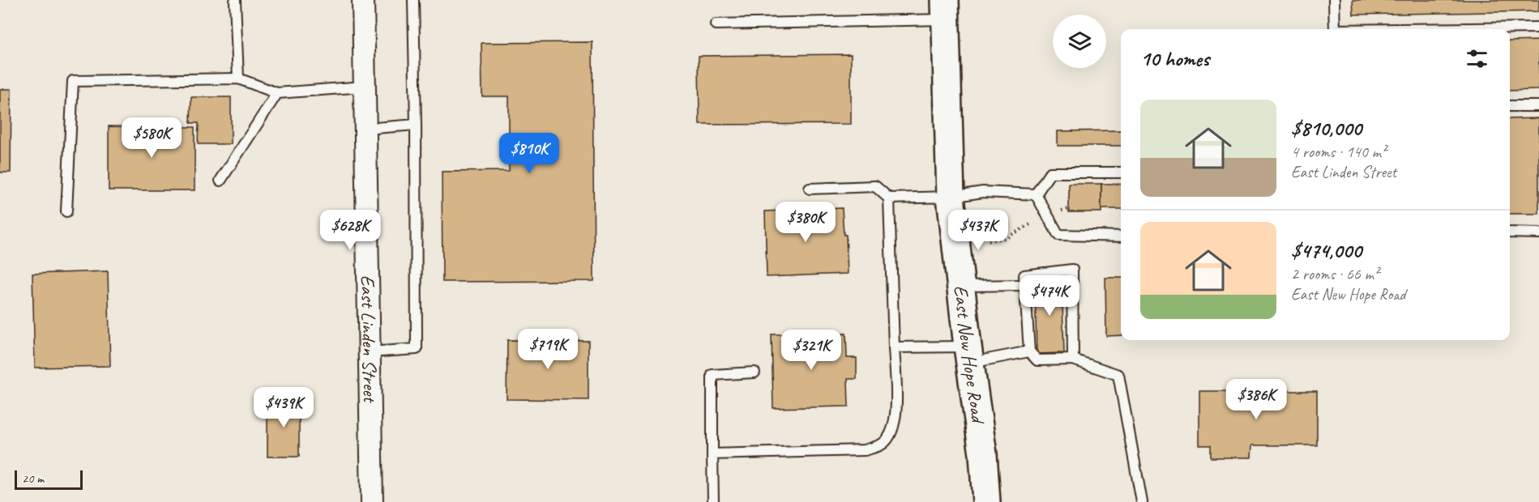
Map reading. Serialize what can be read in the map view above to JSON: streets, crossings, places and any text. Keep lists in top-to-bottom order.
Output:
{
  "streets": {
    "street": ["East Linden Street", "East New Hope Road"]
  },
  "scale_bar": "20 m",
  "page": {
    "heading": "10 homes",
    "list": [
      {
        "name": "$810,000",
        "note": "4 rooms · 140 m² · East Linden Street"
      },
      {
        "name": "$474,000",
        "note": "2 rooms · 66 m² · East New Hope Road"
      }
    ],
    "price": [
      "$580K",
      "$810K",
      "$380K",
      "$628K",
      "$437K",
      "$474K",
      "$719K",
      "$321K",
      "$386K",
      "$439K"
    ],
    "scale": "20 m"
  }
}
